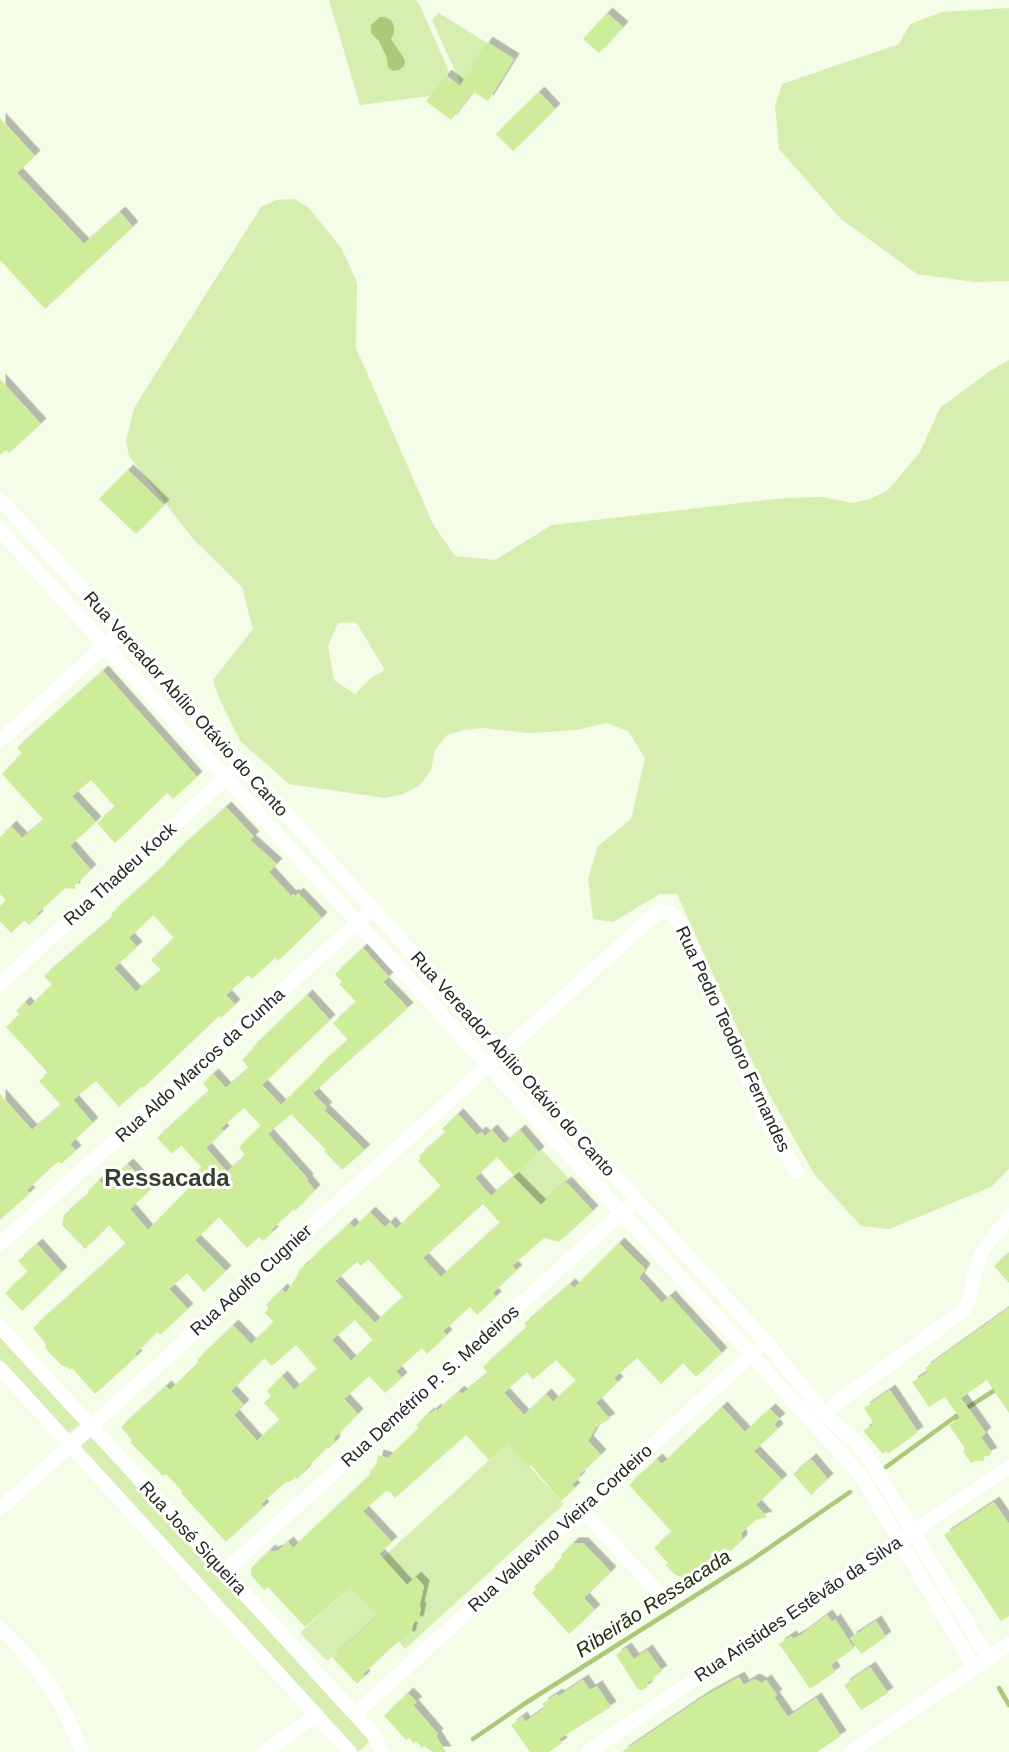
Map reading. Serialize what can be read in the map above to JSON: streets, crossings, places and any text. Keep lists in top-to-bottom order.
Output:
{
  "streets": {
    "street": [
      "Rua Vereador Abílio Otávio do Canto",
      "Rua Thadeu Kock",
      "Rua Pedro Teodoro Fernandes",
      "Rua Aldo Marcos da Cunha",
      "Rua Adolfo Cugnier",
      "Rua Demétrio P. S. Medeiros",
      "Rua Valdevino Vieira Cordeiro",
      "Rua José Siqueira",
      "Rua Aristides Estêvão da Silva"
    ]
  },
  "crossings": [
    ["Rua Vereador Abílio Otávio do Canto", "Rua Thadeu Kock"],
    ["Rua Vereador Abílio Otávio do Canto", "Rua Pedro Teodoro Fernandes"],
    ["Rua Vereador Abílio Otávio do Canto", "Rua Aldo Marcos da Cunha"],
    ["Rua Vereador Abílio Otávio do Canto", "Rua Adolfo Cugnier"],
    ["Rua Vereador Abílio Otávio do Canto", "Rua Demétrio P. S. Medeiros"],
    ["Rua Vereador Abílio Otávio do Canto", "Rua Valdevino Vieira Cordeiro"],
    ["Rua Vereador Abílio Otávio do Canto", "Rua Aristides Estêvão da Silva"],
    ["Rua Pedro Teodoro Fernandes", "Rua Adolfo Cugnier"],
    ["Rua Adolfo Cugnier", "Rua José Siqueira"],
    ["Rua Demétrio P. S. Medeiros", "Rua José Siqueira"],
    ["Rua Valdevino Vieira Cordeiro", "Rua José Siqueira"]
  ],
  "districts": ["Ressacada"],
  "water": ["Ribeirão Ressacada"]
}
